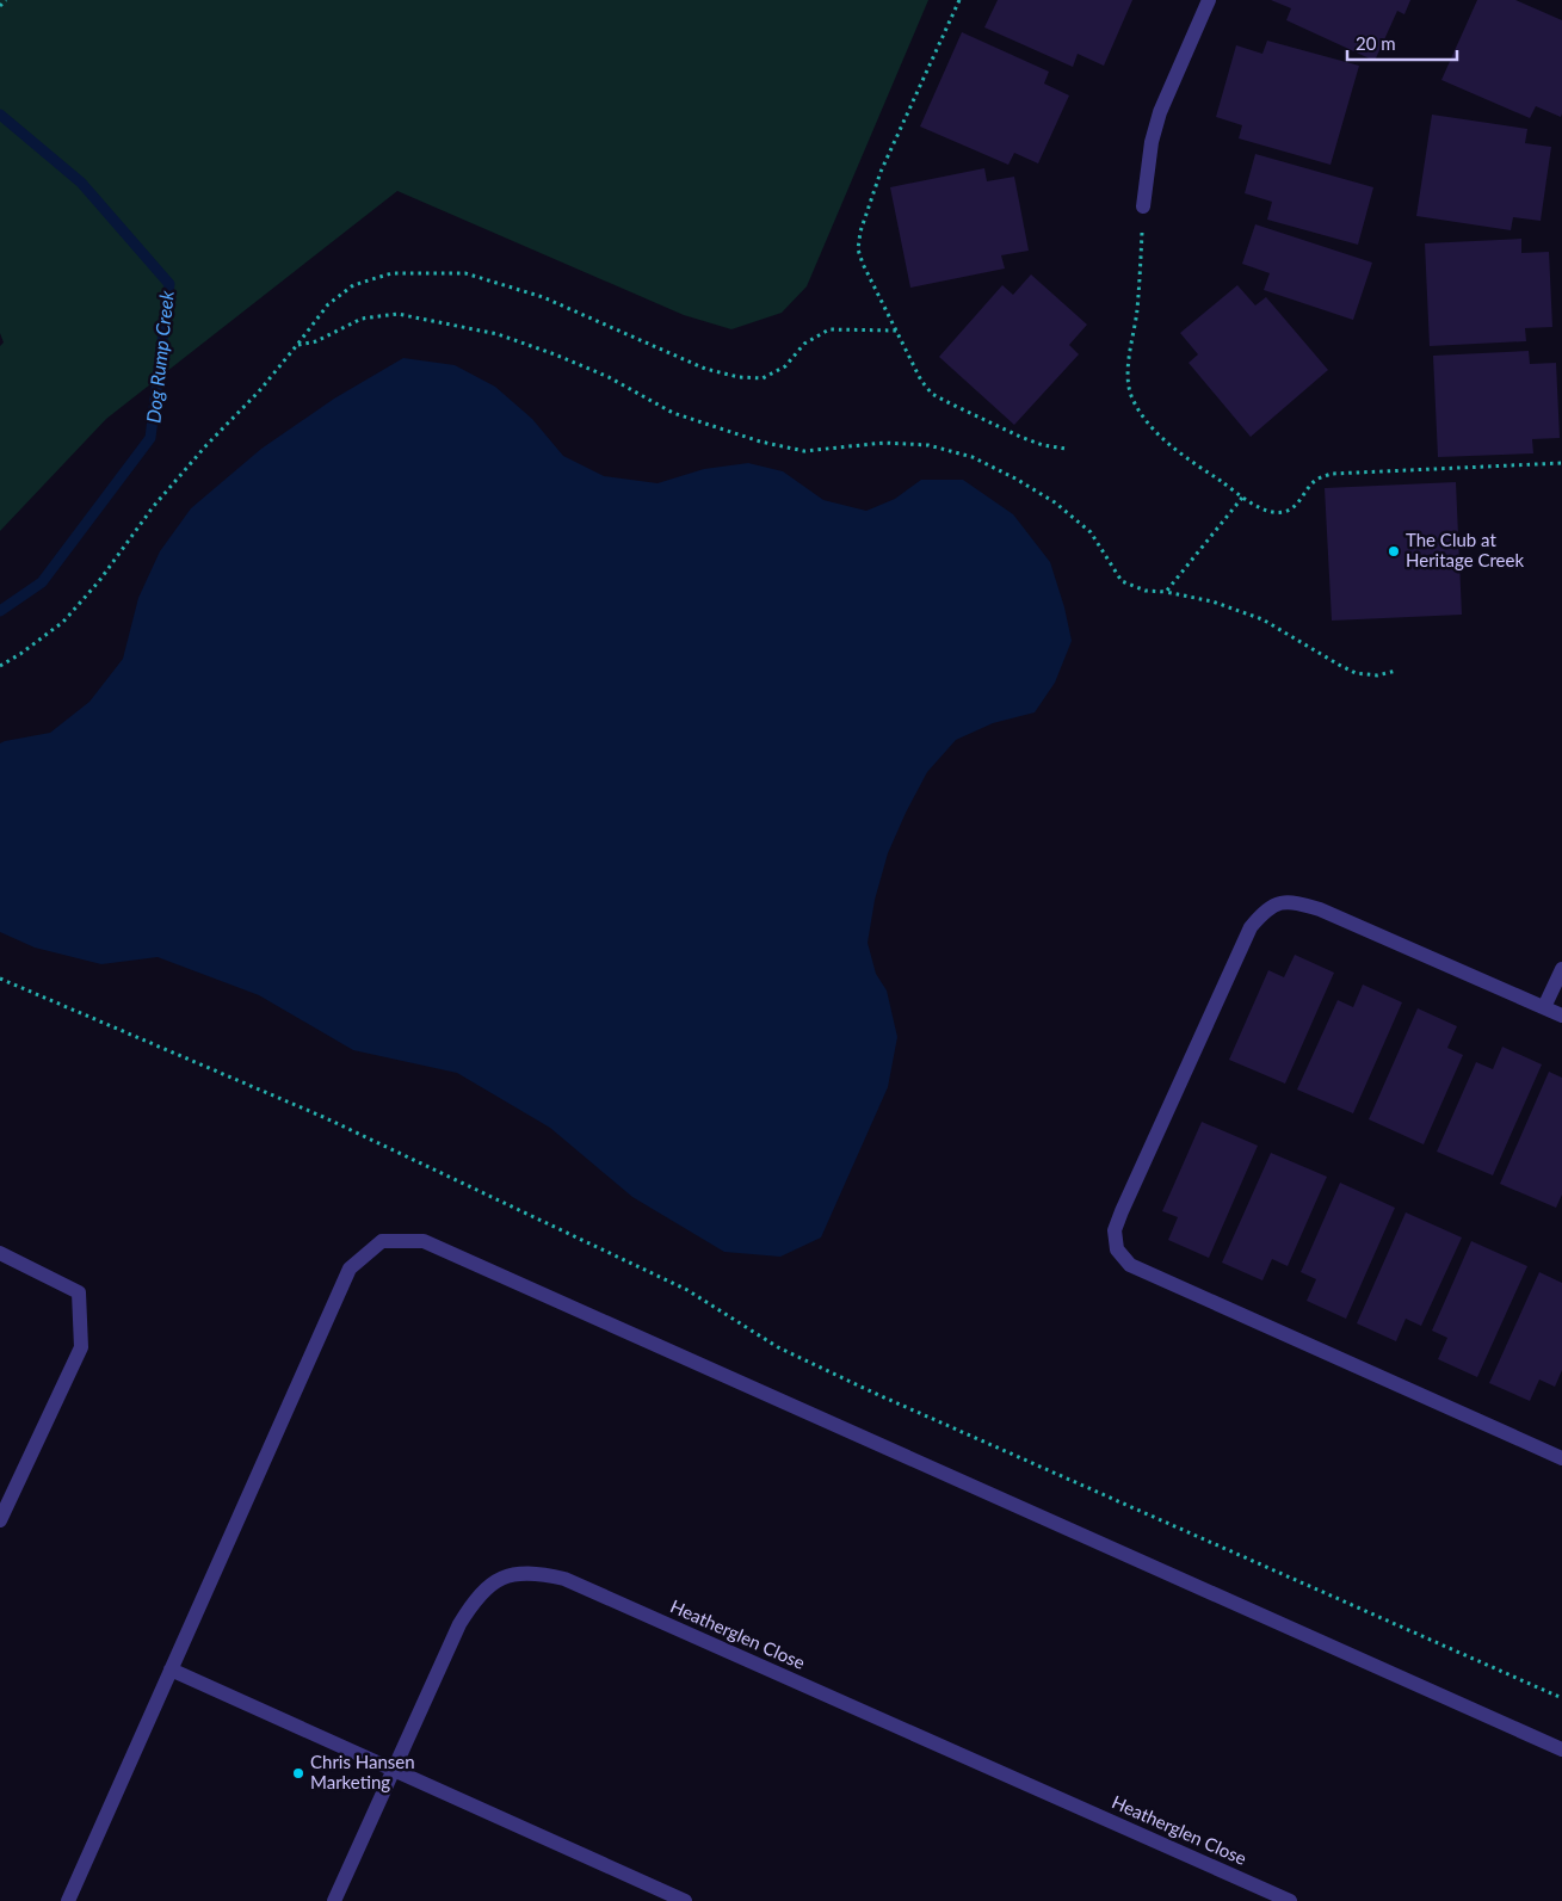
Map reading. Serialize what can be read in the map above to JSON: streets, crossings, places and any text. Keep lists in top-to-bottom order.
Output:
{
  "streets": {
    "street": ["Heatherglen Close"]
  },
  "water": ["Dog Rump Creek"],
  "places": ["The Club at Heritage Creek", "Chris Hansen Marketing"],
  "scale_bar": "20 m"
}
